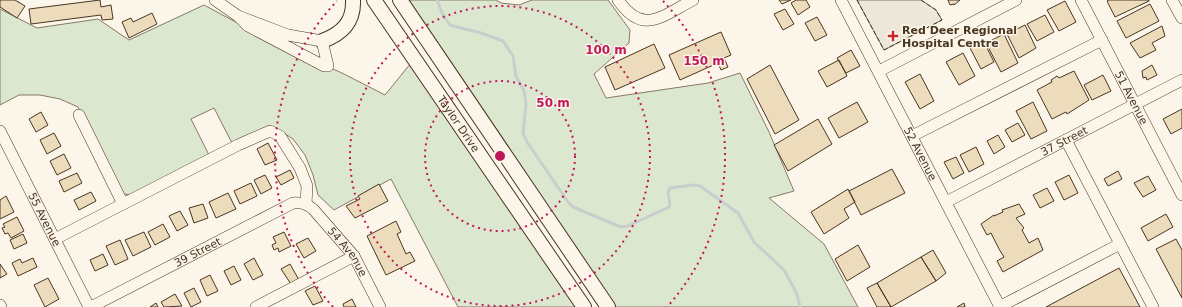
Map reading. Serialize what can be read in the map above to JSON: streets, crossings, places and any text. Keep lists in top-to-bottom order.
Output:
{
  "streets": {
    "main road": ["Taylor Drive"],
    "street": [
      "51 Avenue",
      "37 Street",
      "52 Avenue",
      "55 Avenue",
      "39 Street",
      "54 Avenue"
    ]
  },
  "crossings": [
    ["51 Avenue", "37 Street"],
    ["37 Street", "52 Avenue"],
    ["55 Avenue", "39 Street"],
    ["39 Street", "54 Avenue"]
  ],
  "places": {
    "health": ["Red Deer Regional Hospital Centre"]
  },
  "rings": ["100 m", "150 m", "50 m"]
}
